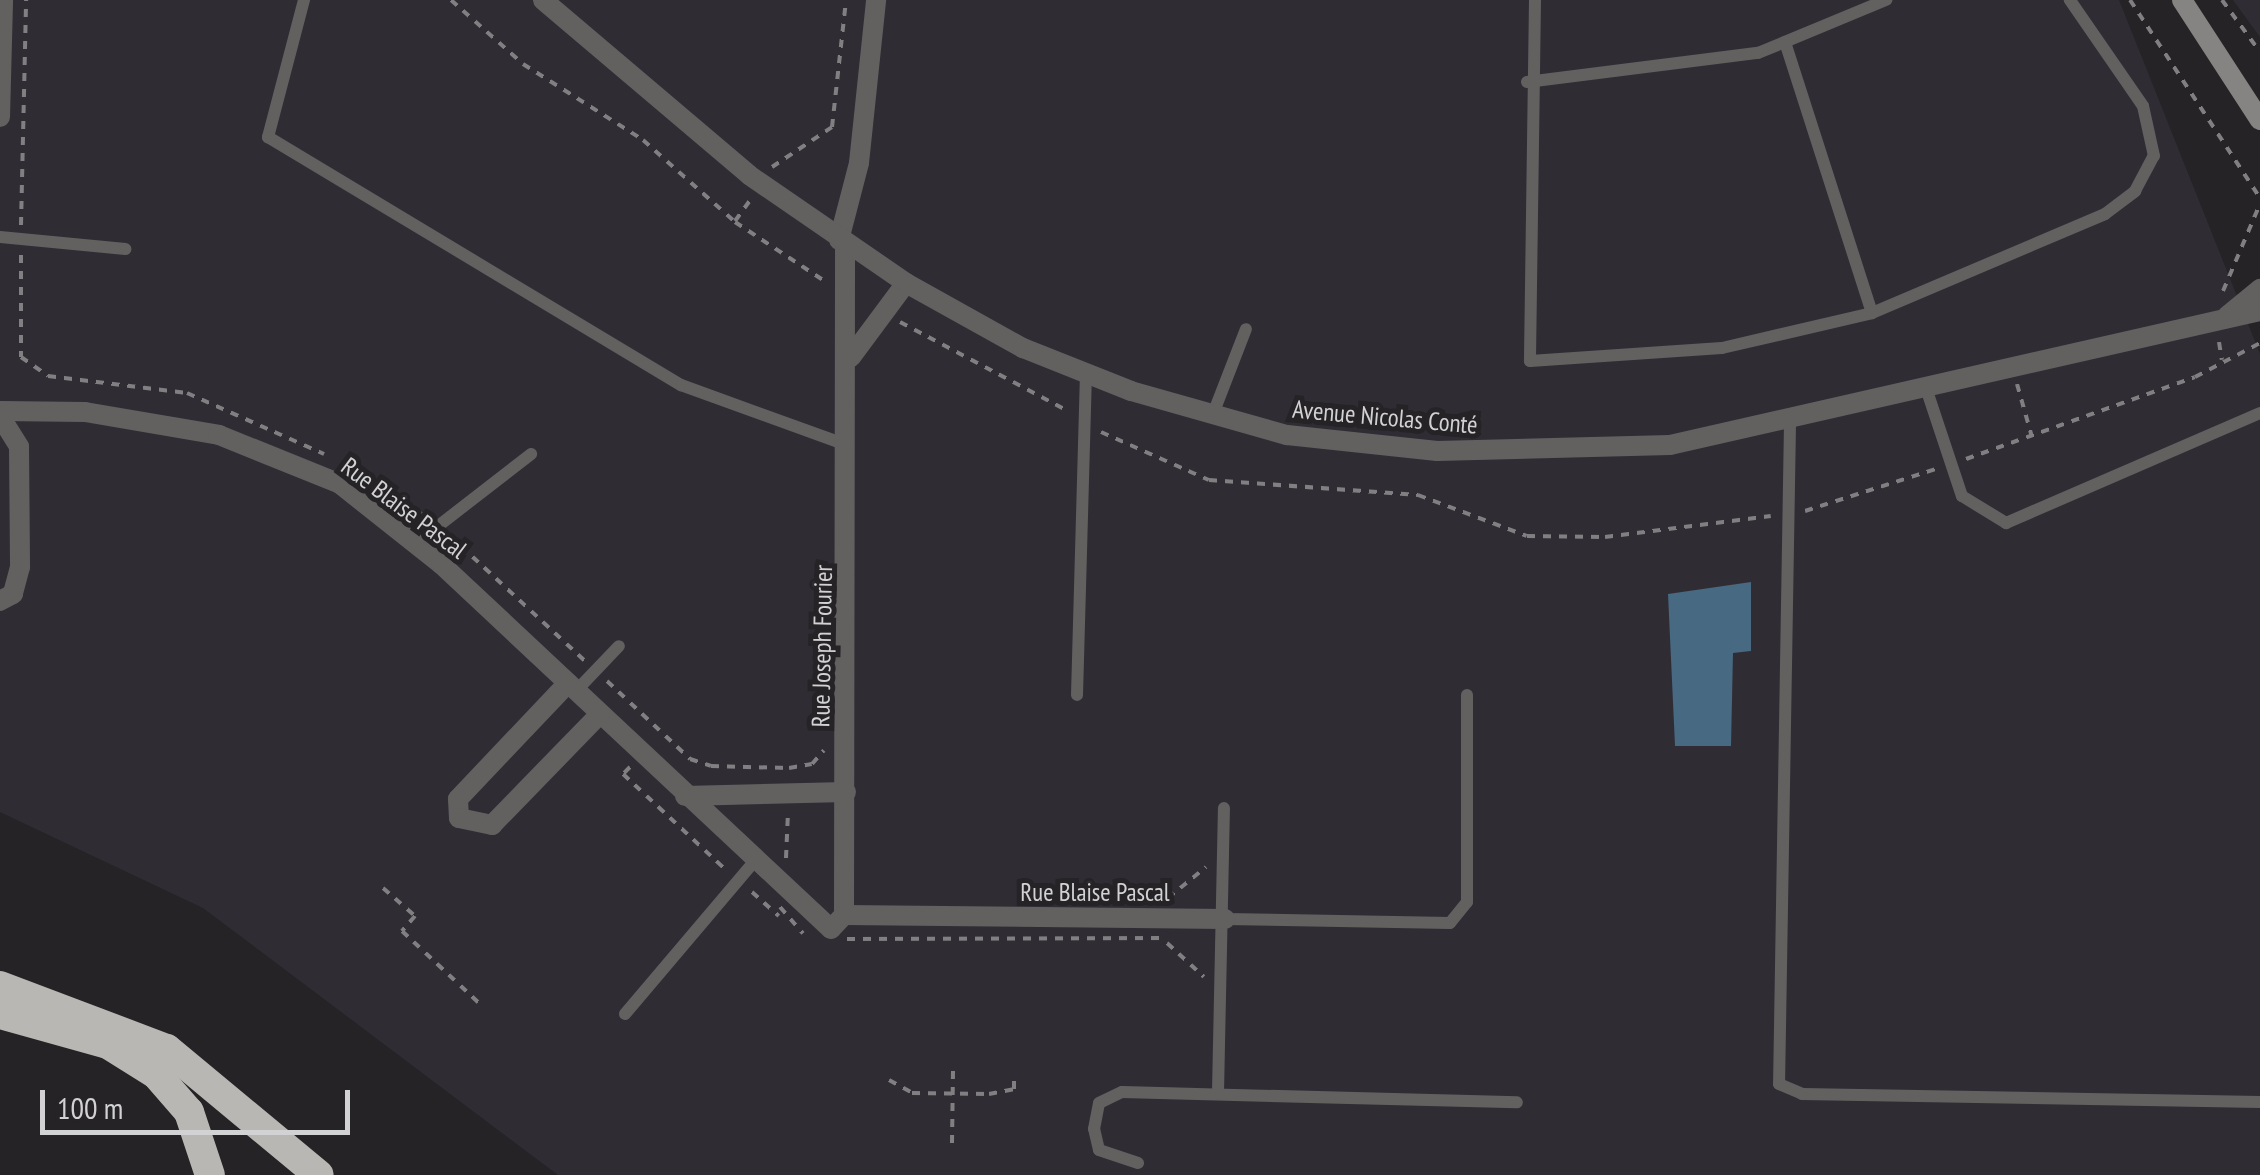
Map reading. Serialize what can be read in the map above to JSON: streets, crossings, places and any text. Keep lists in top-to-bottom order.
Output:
{
  "streets": {
    "street": ["Avenue Nicolas Conté", "Rue Blaise Pascal", "Rue Joseph Fourier"]
  },
  "crossings": [
    ["Avenue Nicolas Conté", "Rue Joseph Fourier"],
    ["Rue Blaise Pascal", "Rue Joseph Fourier"]
  ],
  "scale_bar": "100 m"
}
